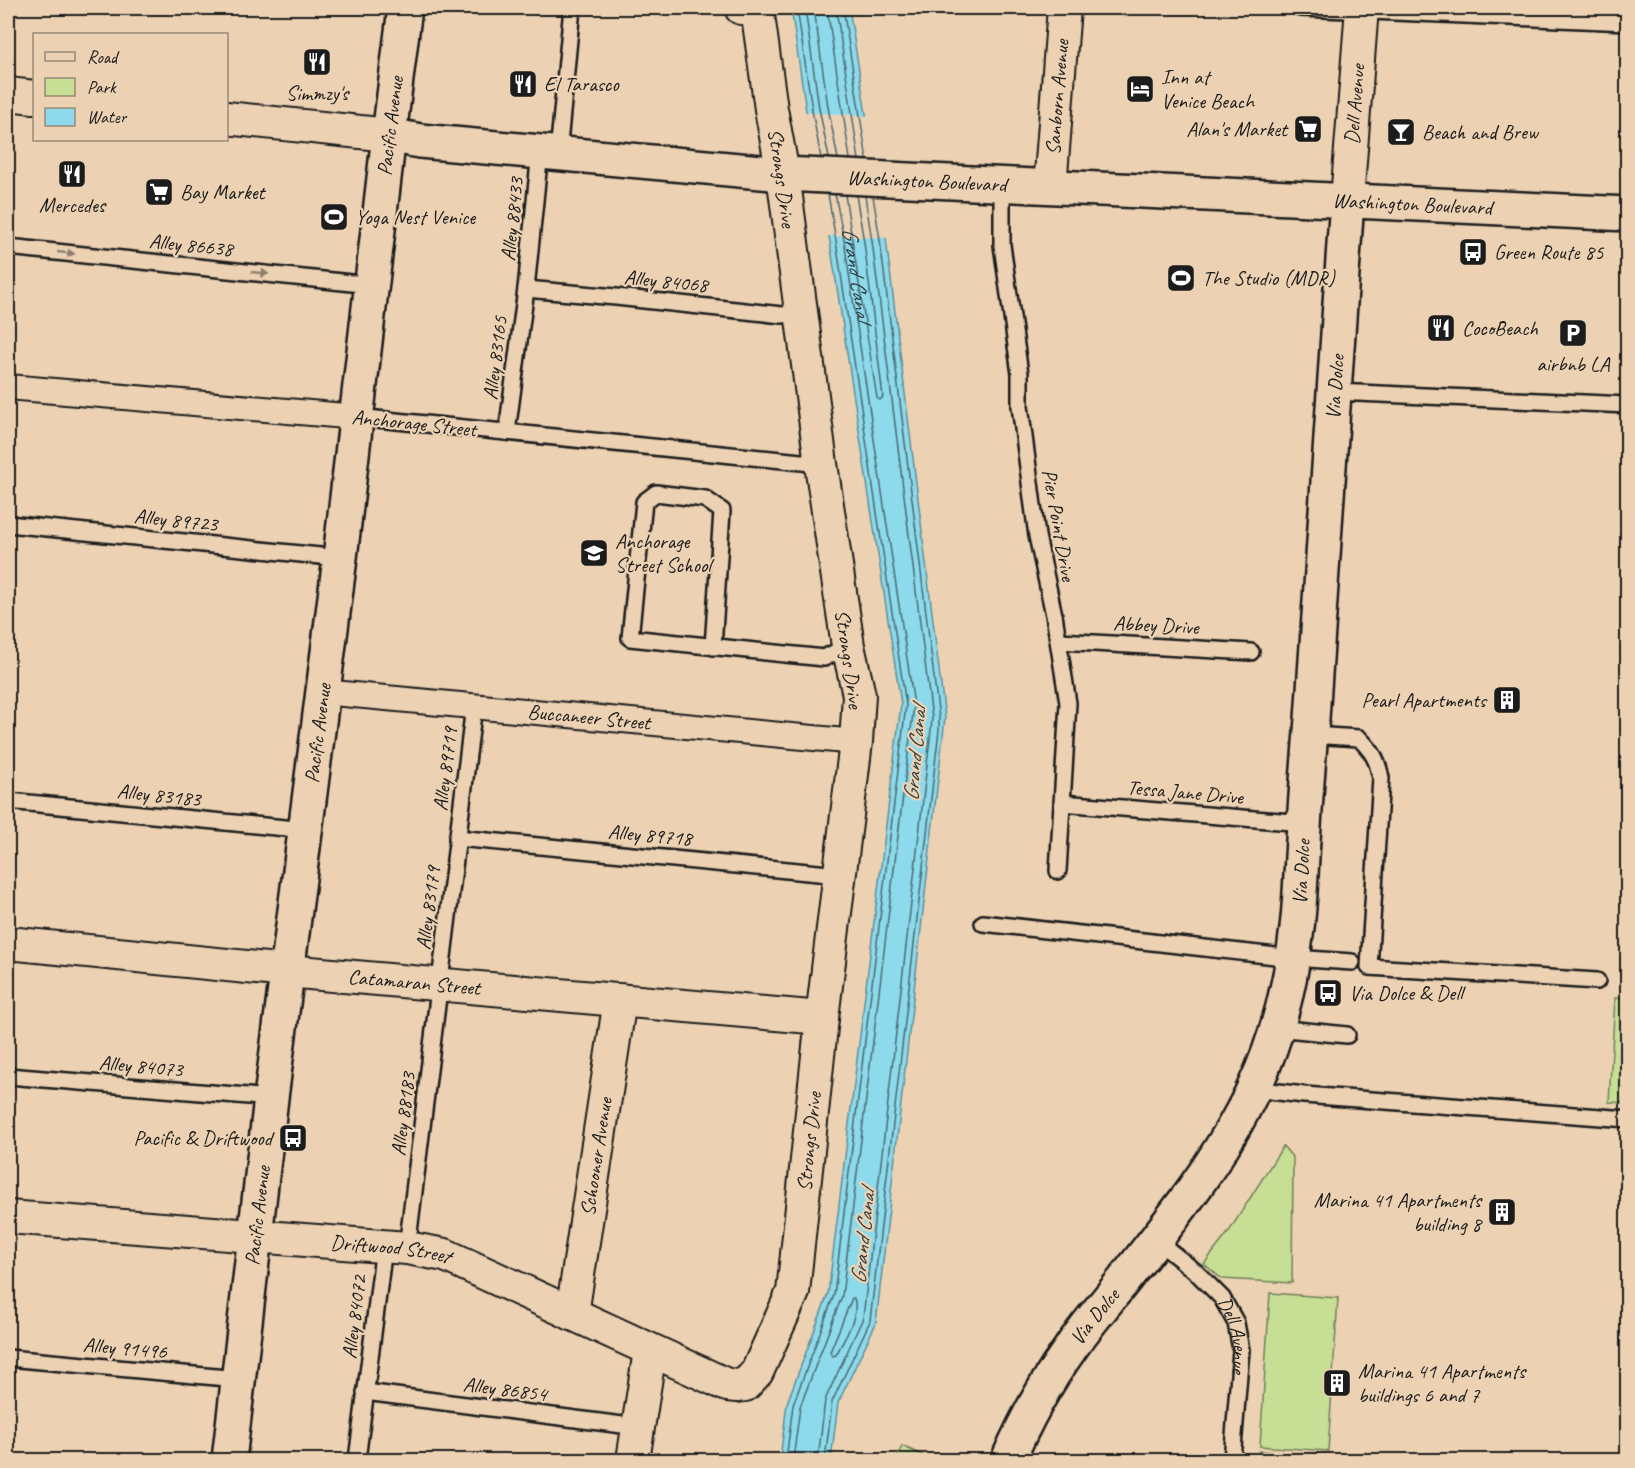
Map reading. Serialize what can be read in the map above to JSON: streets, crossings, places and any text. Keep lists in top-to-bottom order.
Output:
{
  "streets": {
    "street": [
      "Sanborn Avenue",
      "Dell Avenue",
      "Pacific Avenue",
      "Strongs Drive",
      "Washington Boulevard",
      "Via Dolce",
      "Anchorage Street",
      "Buccaneer Street",
      "Catamaran Street",
      "Schooner Avenue",
      "Driftwood Street"
    ],
    "lane": [
      "Alley 88433",
      "Alley 86638",
      "Alley 84068",
      "Alley 83165",
      "Alley 89723",
      "Pier Point Drive",
      "Abbey Drive",
      "Alley 89719",
      "Tessa Jane Drive",
      "Alley 83183",
      "Alley 89718",
      "Alley 83179",
      "Alley 84073",
      "Alley 88183",
      "Alley 84072",
      "Alley 91496",
      "Alley 86854"
    ]
  },
  "crossings": [
    ["Sanborn Avenue", "Washington Boulevard"],
    ["Dell Avenue", "Washington Boulevard"],
    ["Dell Avenue", "Via Dolce"],
    ["Pacific Avenue", "Washington Boulevard"],
    ["Pacific Avenue", "Alley 86638"],
    ["Pacific Avenue", "Anchorage Street"],
    ["Pacific Avenue", "Alley 89723"],
    ["Pacific Avenue", "Buccaneer Street"],
    ["Pacific Avenue", "Alley 83183"],
    ["Pacific Avenue", "Catamaran Street"],
    ["Pacific Avenue", "Alley 84073"],
    ["Pacific Avenue", "Driftwood Street"],
    ["Pacific Avenue", "Alley 91496"],
    ["Strongs Drive", "Washington Boulevard"],
    ["Strongs Drive", "Alley 84068"],
    ["Strongs Drive", "Anchorage Street"],
    ["Strongs Drive", "Buccaneer Street"],
    ["Strongs Drive", "Alley 89718"],
    ["Strongs Drive", "Catamaran Street"],
    ["Strongs Drive", "Driftwood Street"],
    ["Washington Boulevard", "Alley 88433"],
    ["Washington Boulevard", "Via Dolce"],
    ["Washington Boulevard", "Pier Point Drive"],
    ["Alley 88433", "Alley 84068"],
    ["Alley 88433", "Alley 83165"],
    ["Alley 84068", "Alley 83165"],
    ["Alley 83165", "Anchorage Street"],
    ["Via Dolce", "Tessa Jane Drive"],
    ["Pier Point Drive", "Abbey Drive"],
    ["Pier Point Drive", "Tessa Jane Drive"],
    ["Buccaneer Street", "Alley 89719"],
    ["Alley 89719", "Alley 89718"],
    ["Alley 89719", "Alley 83179"],
    ["Alley 89718", "Alley 83179"],
    ["Alley 83179", "Catamaran Street"],
    ["Alley 83179", "Alley 88183"],
    ["Catamaran Street", "Alley 88183"],
    ["Catamaran Street", "Schooner Avenue"],
    ["Alley 88183", "Driftwood Street"],
    ["Alley 88183", "Alley 84072"],
    ["Schooner Avenue", "Driftwood Street"],
    ["Driftwood Street", "Alley 84072"],
    ["Alley 84072", "Alley 86854"]
  ],
  "one_way": ["Alley 86638"],
  "water": ["Grand Canal"],
  "places": {
    "restaurant": [
      "Simmzy's",
      "El Tarasco",
      "Mercedes",
      "CocoBeach"
    ],
    "hotel": ["Inn at Venice Beach"],
    "supermarket": ["Alan's Market", "Bay Market"],
    "bar": ["Beach and Brew"],
    "sports": ["Yoga Nest Venice", "The Studio (MDR)"],
    "bus stop": ["Green Route 85", "Via Dolce & Dell", "Pacific & Driftwood"],
    "parking": ["airbnb LA"],
    "school or university": ["Anchorage Street School"],
    "building": ["Pearl Apartments", "Marina 41 Apartments building 8", "Marina 41 Apartments buildings 6 and 7"]
  },
  "legend": ["Road", "Park", "Water"]
}
